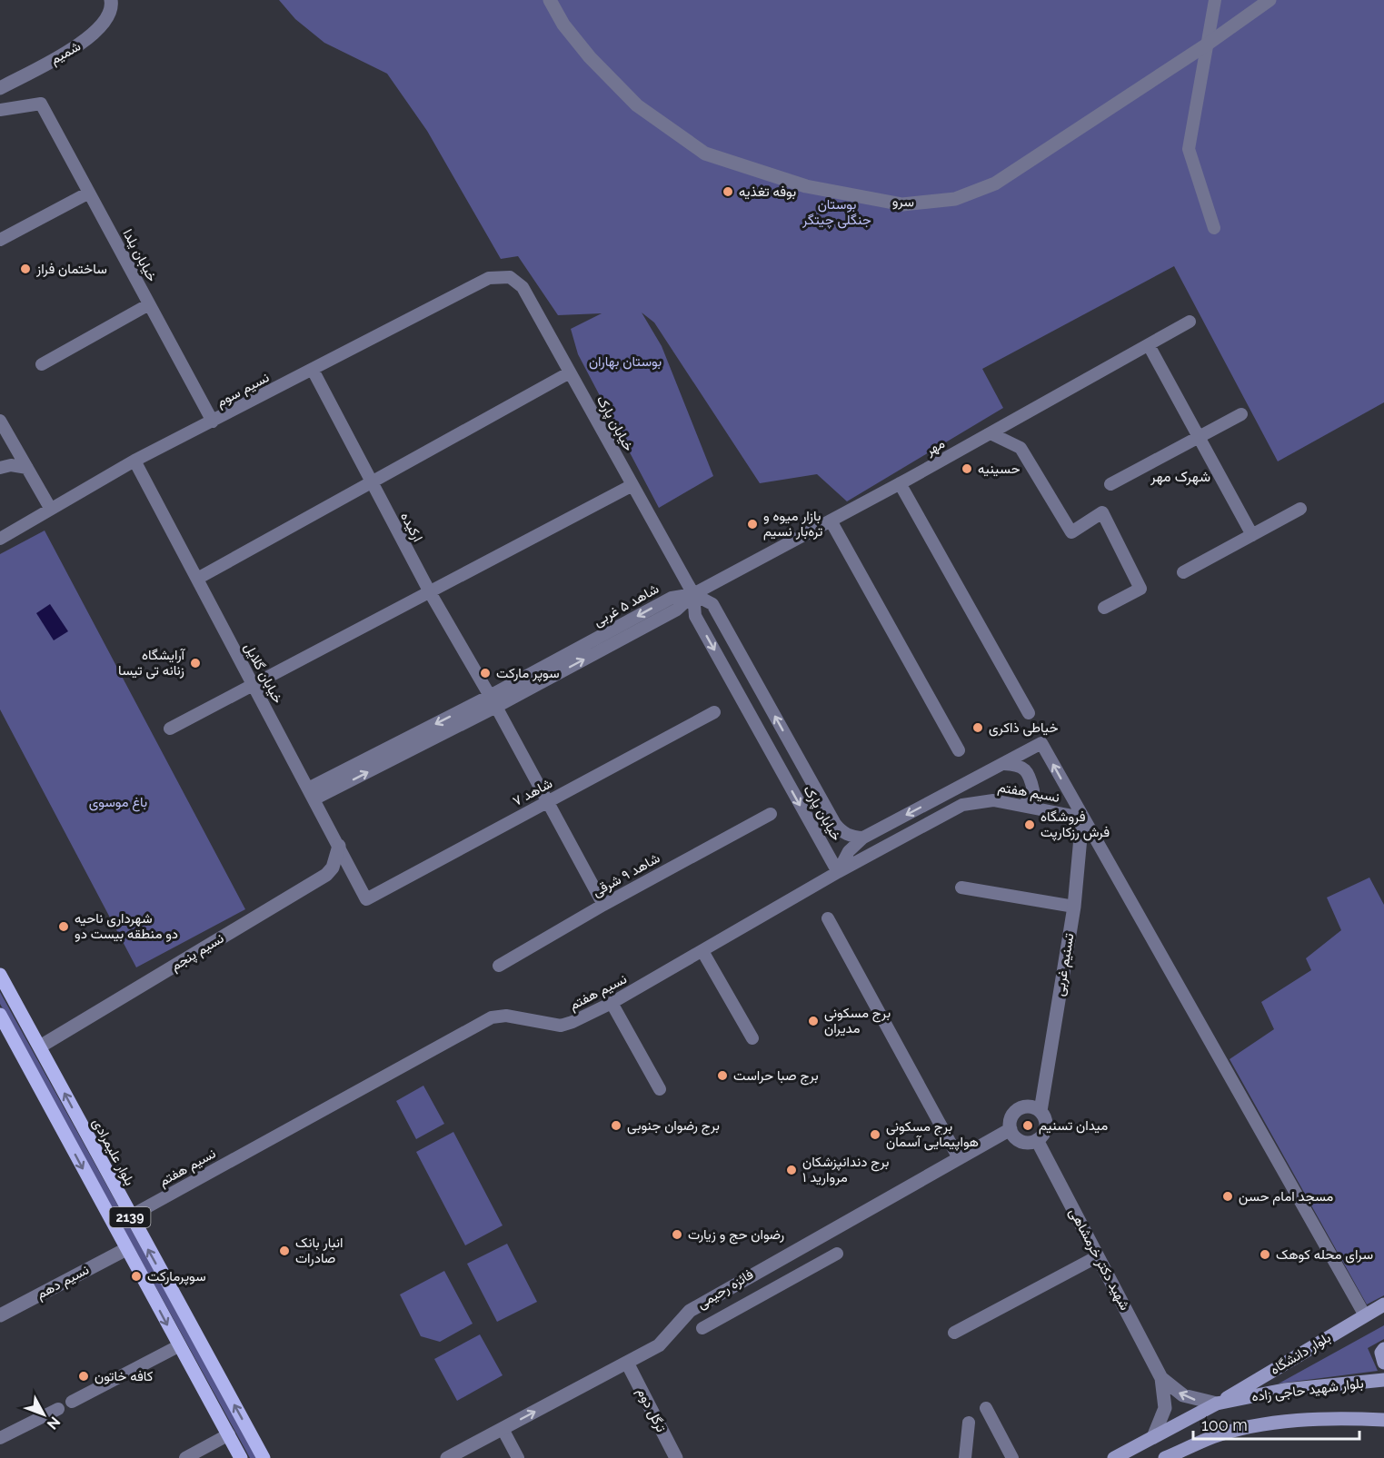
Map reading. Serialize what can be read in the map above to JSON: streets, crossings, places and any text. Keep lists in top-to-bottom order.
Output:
{
  "streets": {
    "main road": [
      "بلوار علیمرادی",
      "2139",
      "بلوار دانشگاه",
      "بلوار شهید حاجی زاده"
    ],
    "street": [
      "شمیم",
      "سرو",
      "خیابان یلدا",
      "نسیم سوم",
      "خیابان پارک",
      "مهر",
      "ارکیده",
      "شاهد ۵ غربی",
      "خیابان گلایل",
      "شاهد ۷",
      "نسیم هفتم",
      "شاهد ۹ شرقی",
      "نسیم پنجم",
      "تسنیم غربی",
      "شهید دکتر خرمشاهی",
      "نسیم دهم",
      "فائزه رحیمی",
      "ترگل دوم"
    ]
  },
  "crossings": [
    ["خیابان یلدا", "نسیم سوم"],
    ["نسیم سوم", "خیابان پارک"],
    ["نسیم سوم", "ارکیده"],
    ["نسیم سوم", "خیابان گلایل"],
    ["خیابان پارک", "مهر"],
    ["خیابان پارک", "شاهد ۵ غربی"],
    ["خیابان پارک", "نسیم هفتم"],
    ["مهر", "شاهد ۵ غربی"],
    ["ارکیده", "شاهد ۵ غربی"],
    ["ارکیده", "شاهد ۷"],
    ["ارکیده", "شاهد ۹ شرقی"],
    ["شاهد ۵ غربی", "خیابان گلایل"],
    ["خیابان گلایل", "شاهد ۷"],
    ["خیابان گلایل", "نسیم پنجم"],
    ["نسیم هفتم", "تسنیم غربی"],
    ["نسیم هفتم", "بلوار علیمرادی"],
    ["نسیم پنجم", "بلوار علیمرادی"],
    ["تسنیم غربی", "شهید دکتر خرمشاهی"],
    ["تسنیم غربی", "فائزه رحیمی"],
    ["2139", "نسیم دهم"],
    ["شهید دکتر خرمشاهی", "فائزه رحیمی"],
    ["شهید دکتر خرمشاهی", "بلوار دانشگاه"],
    ["شهید دکتر خرمشاهی", "بلوار شهید حاجی زاده"],
    ["فائزه رحیمی", "ترگل دوم"],
    ["بلوار دانشگاه", "بلوار شهید حاجی زاده"]
  ],
  "districts": ["شهرک مهر"],
  "parks": ["بوستان جنگلی چیتگر", "بوستان بهاران", "باغ موسوی"],
  "places": [
    "بوفه تغذیه",
    "ساختمان فراز",
    "حسینیه",
    "بازار میوه و تره‌بار نسیم",
    "آرایشگاه زنانه تی تیسا",
    "سوپر مارکت",
    "خیاطی ذاکری",
    "فروشگاه فرش رزکارپت",
    "شهرداری ناحیه دو منطقه بیست دو",
    "برج مسکونی مدیران",
    "برج صبا حراست",
    "برج رضوان جنوبی",
    "میدان تسنیم",
    "برج مسکونی هواپیمایی آسمان",
    "برج دندانپزشکان مروارید ۱",
    "مسجد امام حسن",
    "رضوان حج و زیارت",
    "انبار بانک صادرات",
    "سرای محله کوهک",
    "سوپرمارکت",
    "کافه خاتون"
  ],
  "scale_bar": "100 m",
  "north": "bottom right"
}
